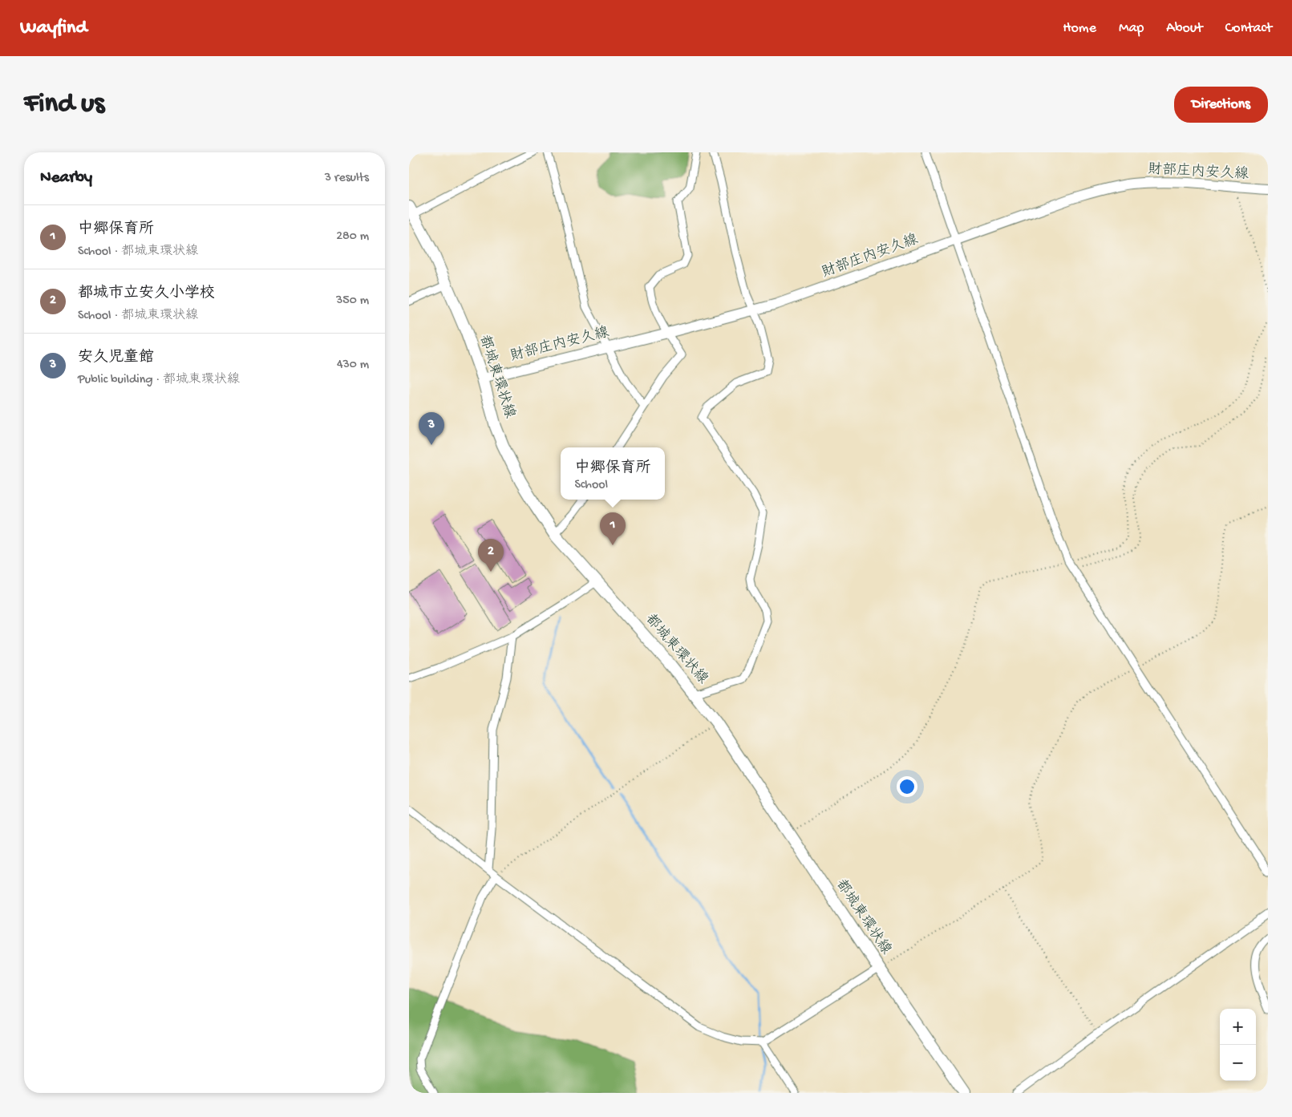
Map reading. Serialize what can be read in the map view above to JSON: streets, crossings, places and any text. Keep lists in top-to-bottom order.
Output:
{
  "streets": {
    "main road": ["財部庄内安久線", "都城東環状線"]
  },
  "crossings": [
    ["財部庄内安久線", "都城東環状線"]
  ],
  "page": {
    "header": "Wayfind",
    "nav": [
      "Home",
      "Map",
      "About",
      "Contact"
    ],
    "buttons": "Directions",
    "title": "Find us",
    "heading": ["Nearby", "3 results"],
    "list": [
      {
        "mark": "1",
        "name": "中郷保育所",
        "note": "School · 都城東環状線",
        "value": "280 m"
      },
      {
        "mark": "2",
        "name": "都城市立安久小学校",
        "note": "School · 都城東環状線",
        "value": "350 m"
      },
      {
        "mark": "3",
        "name": "安久児童館",
        "note": "Public building · 都城東環状線",
        "value": "430 m"
      }
    ],
    "pins": ["3", "1", "2"],
    "popup": ["中郷保育所", "School"],
    "map_buttons": ["+", "−"]
  }
}
